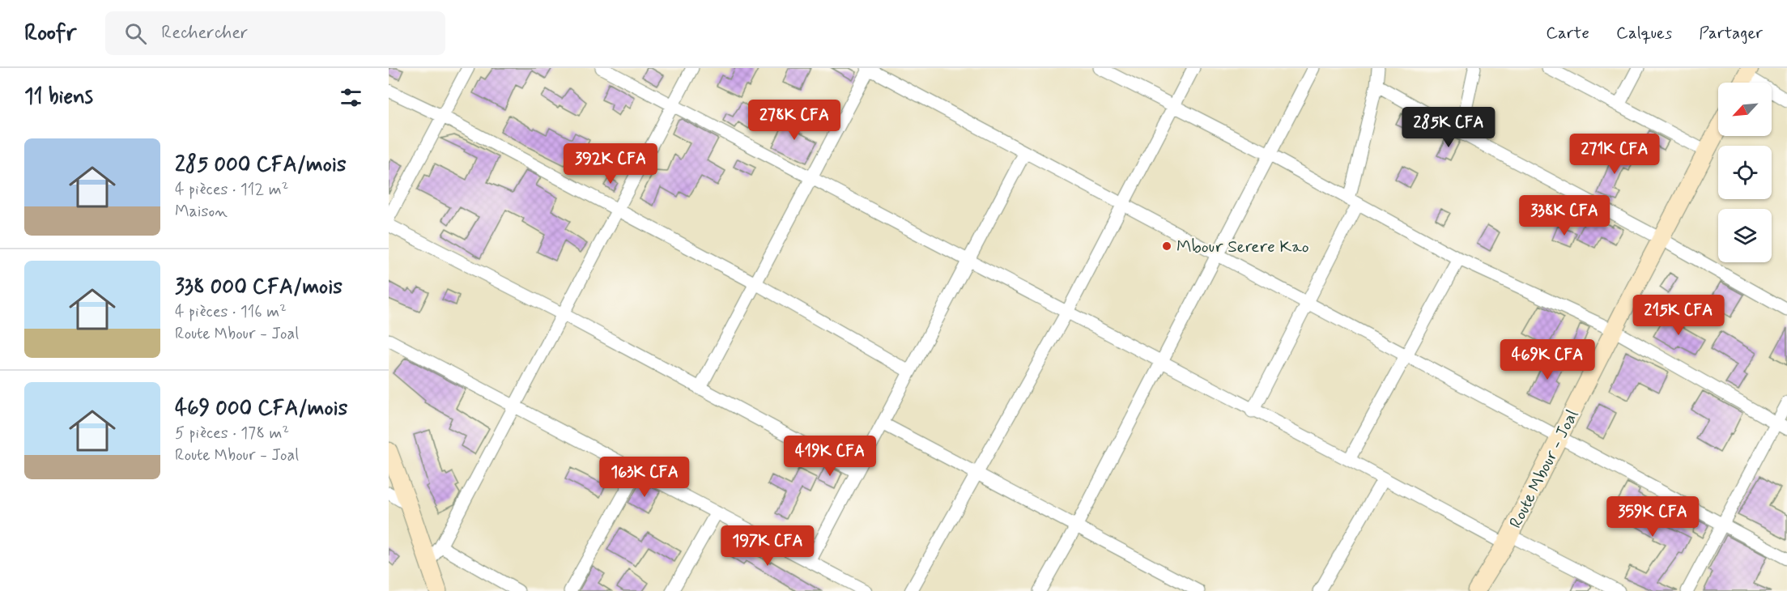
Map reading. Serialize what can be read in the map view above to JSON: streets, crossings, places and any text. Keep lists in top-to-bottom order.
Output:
{
  "streets": {
    "main road": ["Route Mbour - Joal"]
  },
  "places": ["Mbour Serere Kao"],
  "north": "bottom left",
  "page": {
    "header": "Roofr",
    "search": "Rechercher",
    "nav": ["Carte", "Calques", "Partager"],
    "heading": "11 biens",
    "price": [
      "278K CFA",
      "285K CFA",
      "271K CFA",
      "392K CFA",
      "338K CFA",
      "215K CFA",
      "469K CFA",
      "419K CFA",
      "163K CFA",
      "359K CFA",
      "197K CFA"
    ],
    "list": [
      {
        "name": "285 000 CFA/mois",
        "note": "4 pièces · 112 m² · Maison"
      },
      {
        "name": "338 000 CFA/mois",
        "note": "4 pièces · 116 m² · Route Mbour - Joal"
      },
      {
        "name": "469 000 CFA/mois",
        "note": "5 pièces · 178 m² · Route Mbour - Joal"
      }
    ]
  }
}
